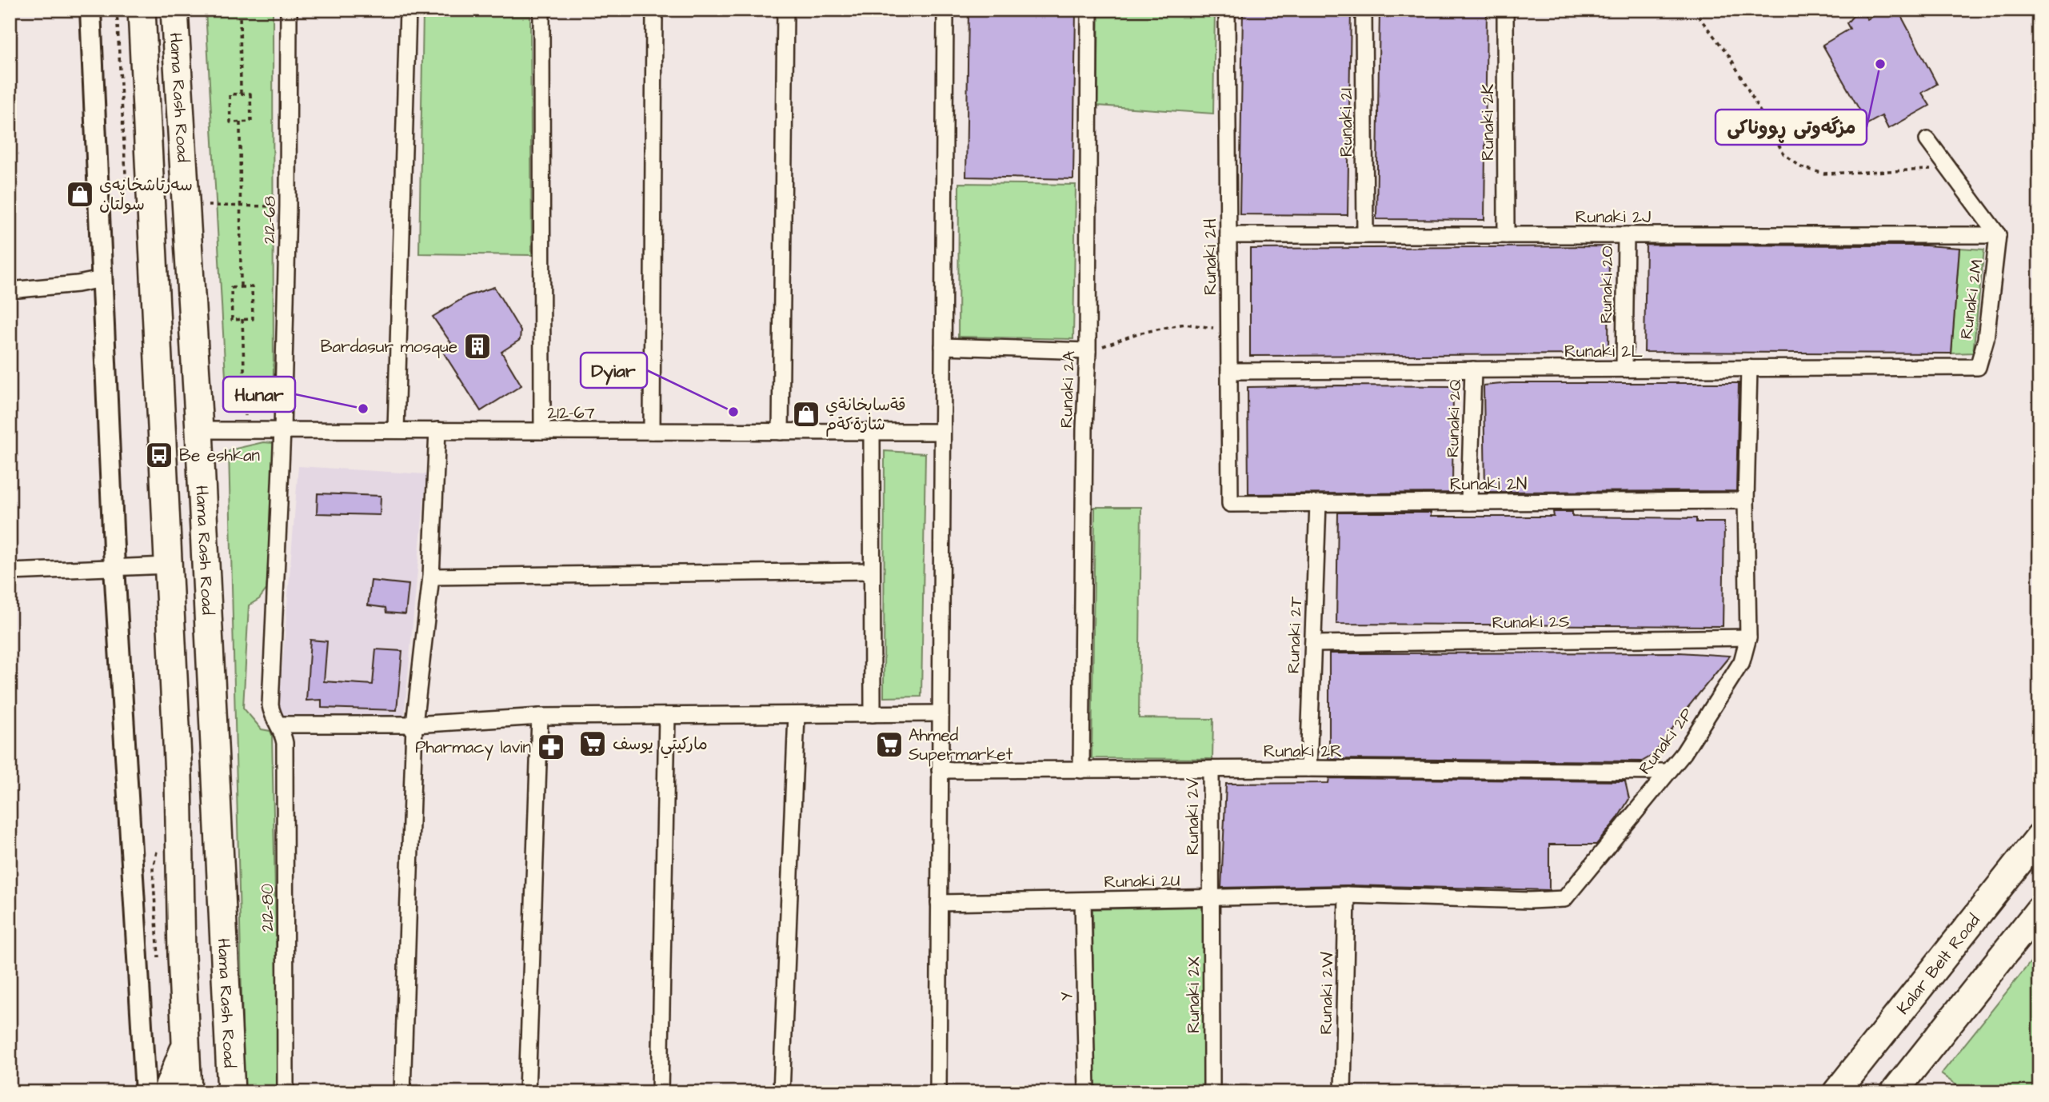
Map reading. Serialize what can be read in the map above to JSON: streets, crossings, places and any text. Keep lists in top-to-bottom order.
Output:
{
  "streets": {
    "highway": ["Hama Rash Road", "Kalar Belt Road"],
    "street": [
      "Runaki 2I",
      "Runaki 2K",
      "Runaki 2J",
      "212-68",
      "Runaki 2H",
      "Runaki 2O",
      "Runaki 2M",
      "Runaki 2L",
      "Runaki 2A",
      "212-67",
      "Runaki 2Q",
      "Runaki 2N",
      "Runaki 2S",
      "Runaki 2T",
      "Runaki 2P",
      "Runaki 2R",
      "Runaki 2V",
      "Runaki 2U",
      "212-80",
      "Runaki 2W",
      "Runaki 2X",
      "Y"
    ]
  },
  "crossings": [
    ["Hama Rash Road", "212-67"],
    ["Runaki 2I", "Runaki 2J"],
    ["Runaki 2K", "Runaki 2J"],
    ["Runaki 2J", "Runaki 2H"],
    ["Runaki 2J", "Runaki 2O"],
    ["Runaki 2J", "Runaki 2M"],
    ["212-68", "212-67"],
    ["212-68", "212-80"],
    ["Runaki 2H", "Runaki 2L"],
    ["Runaki 2H", "Runaki 2N"],
    ["Runaki 2O", "Runaki 2L"],
    ["Runaki 2M", "Runaki 2L"],
    ["Runaki 2L", "Runaki 2Q"],
    ["Runaki 2L", "Runaki 2P"],
    ["Runaki 2A", "Runaki 2R"],
    ["Runaki 2Q", "Runaki 2N"],
    ["Runaki 2N", "Runaki 2T"],
    ["Runaki 2N", "Runaki 2P"],
    ["Runaki 2S", "Runaki 2T"],
    ["Runaki 2S", "Runaki 2P"],
    ["Runaki 2T", "Runaki 2R"],
    ["Runaki 2P", "Runaki 2R"],
    ["Runaki 2P", "Runaki 2U"],
    ["Runaki 2P", "Runaki 2W"],
    ["Runaki 2R", "Runaki 2V"],
    ["Runaki 2V", "Runaki 2U"],
    ["Runaki 2V", "Runaki 2X"],
    ["Runaki 2U", "Runaki 2W"],
    ["Runaki 2U", "Runaki 2X"],
    ["Runaki 2U", "Y"]
  ],
  "places": {
    "other": ["مزگەوتی ڕووناکی", "Hunar", "Dyiar"],
    "shop": ["سەرتاشخانەی سوڵتان", "قةسابخانةي شارةكةم"],
    "building": ["Bardasur mosque"],
    "bus stop": ["Be eshkan"],
    "supermarket": ["ماركيتي يوسف", "Ahmed Supermarket"],
    "pharmacy": ["Pharmacy lavin"]
  }
}
